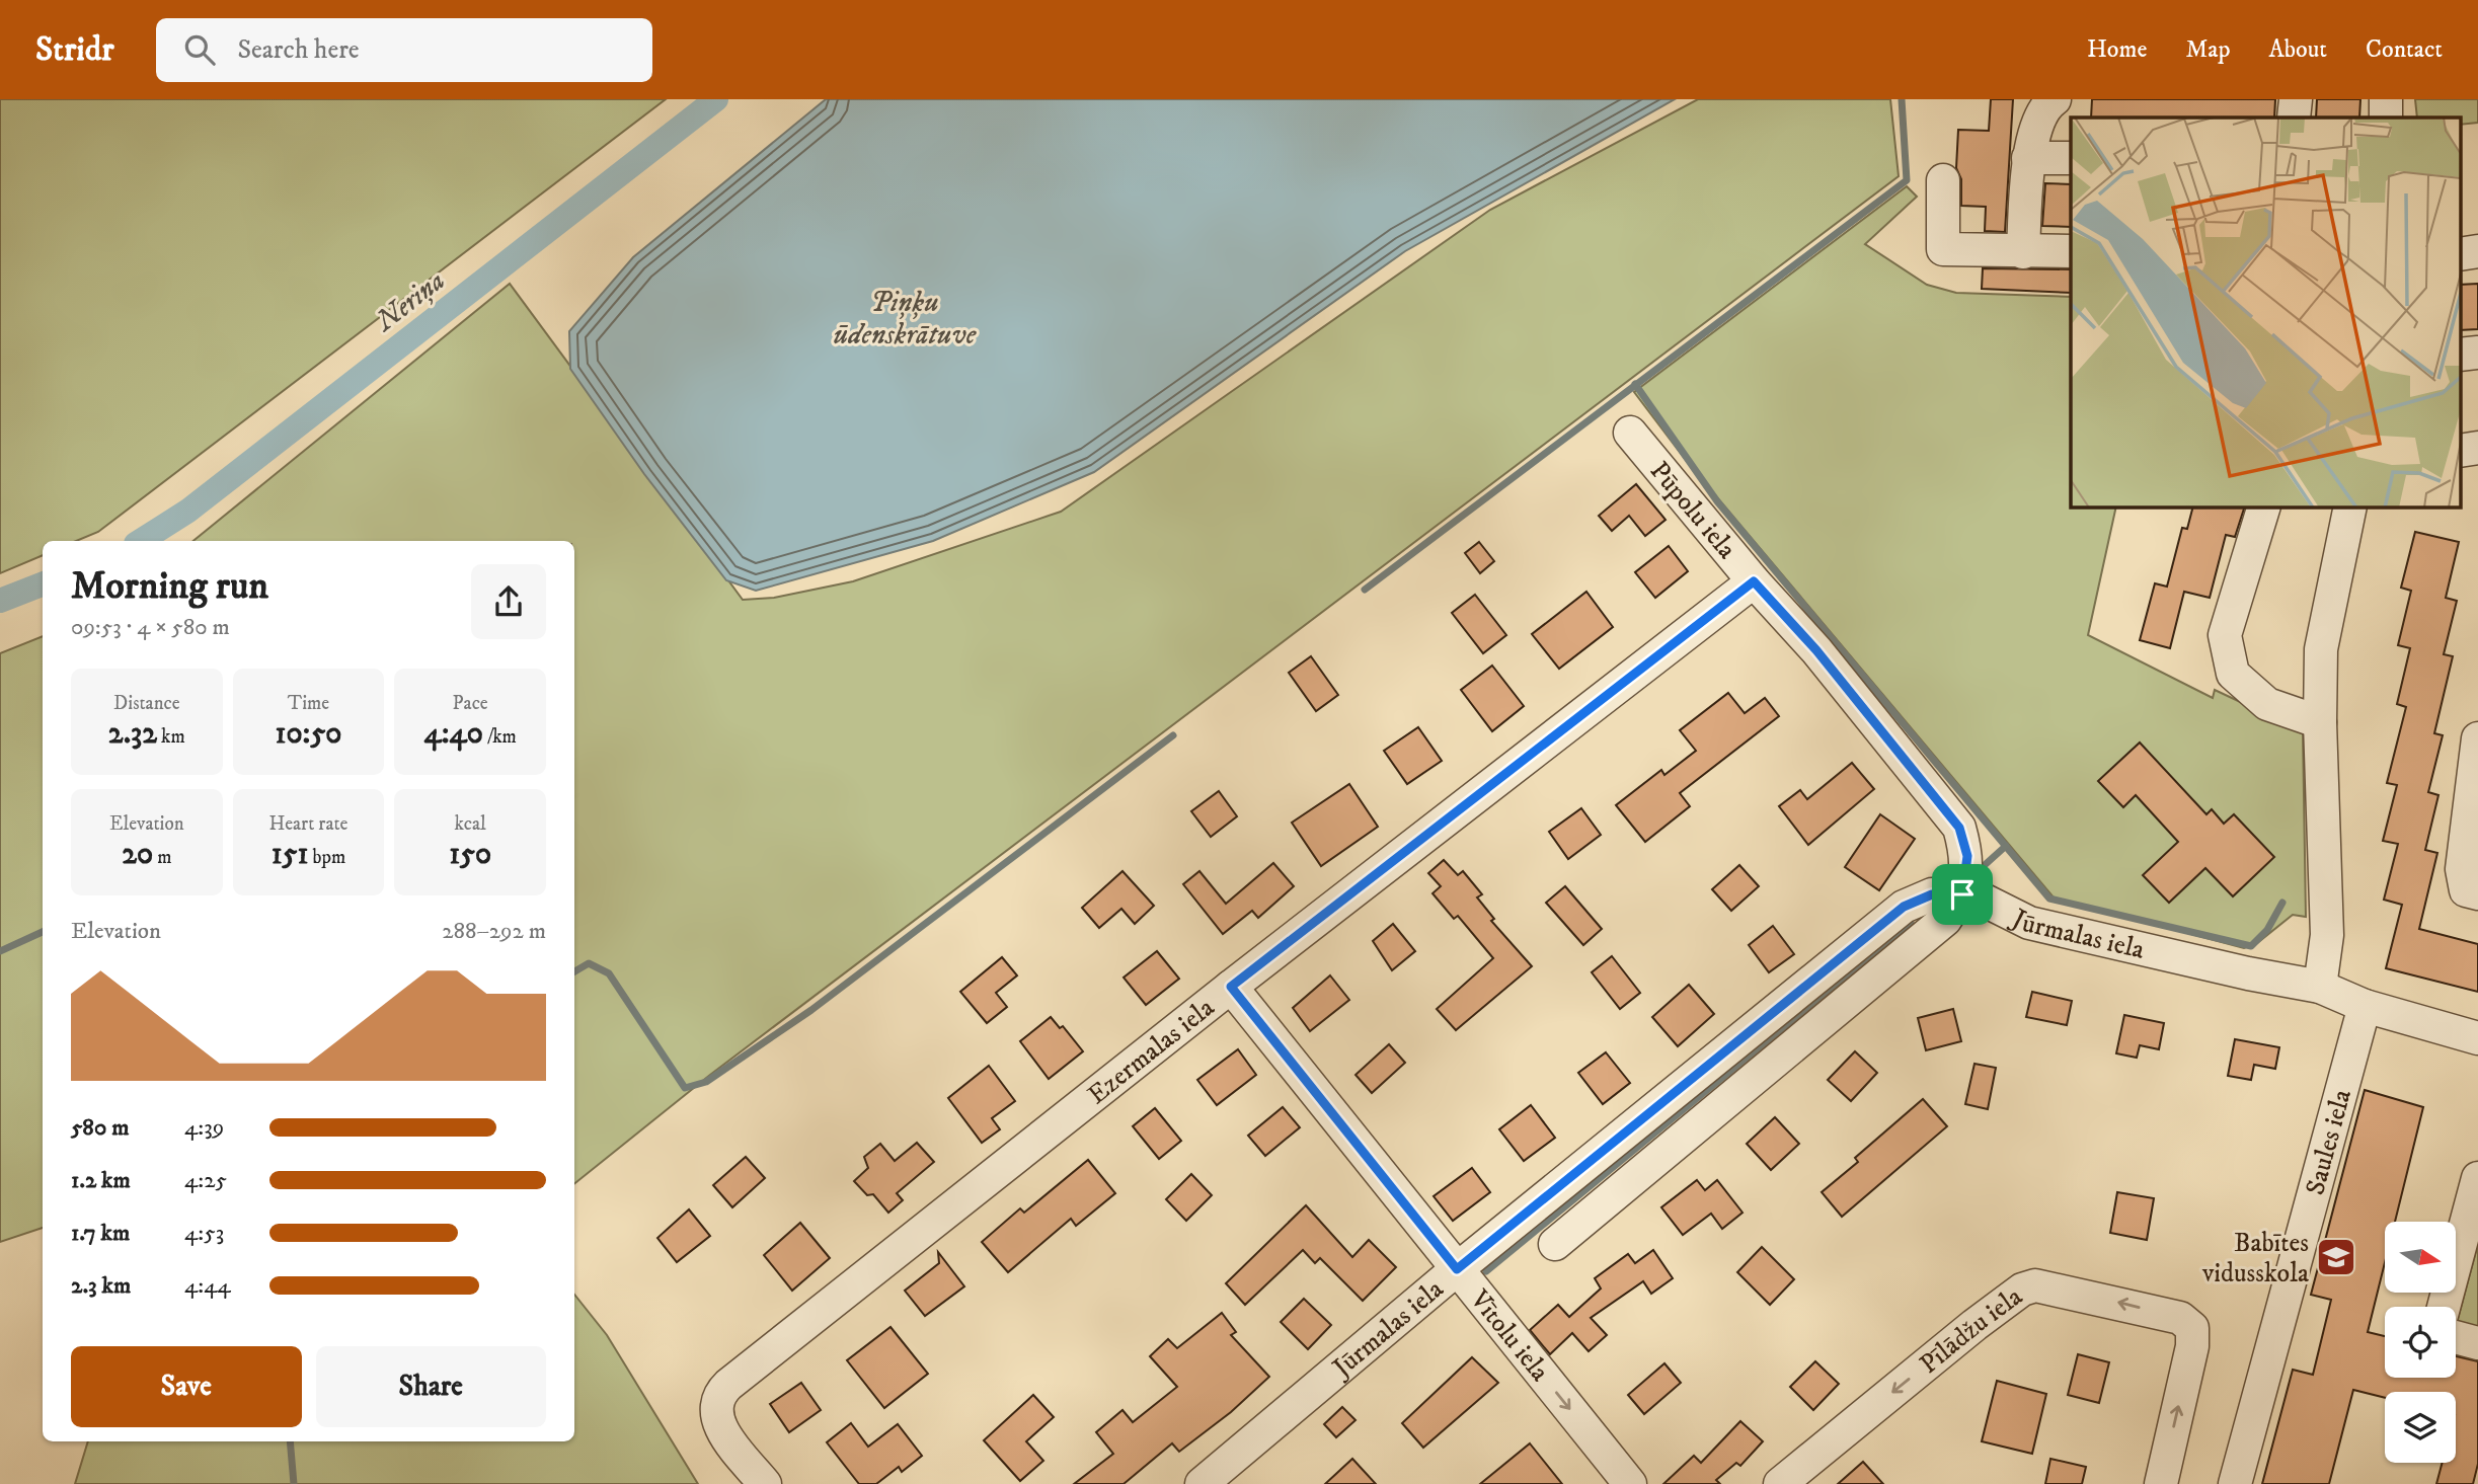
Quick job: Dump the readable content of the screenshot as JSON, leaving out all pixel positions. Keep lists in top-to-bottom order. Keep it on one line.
{"streets":{"street":["Pūpolu iela","Jūrmalas iela","Ezermalas iela","Saules iela","Pīlādžu iela","Vītolu iela"]},"crossings":[["Pūpolu iela","Jūrmalas iela"],["Pūpolu iela","Ezermalas iela"],["Jūrmalas iela","Saules iela"],["Jūrmalas iela","Vītolu iela"],["Ezermalas iela","Vītolu iela"]],"one_way":["Vītolu iela"],"water":["Neriņa","Piņķu ūdenskrātuve"],"places":{"school or university":["Babītes vidusskola"]},"north":"right","page":{"header":"Stridr","search":"Search here","nav":["Home","Map","About","Contact"],"heading":["Morning run","09:53 · 4 × 580 m"],"stats":[["Distance","2.32 km"],["Time","10:50"],["Pace","4:40 /km"],["Elevation","20 m"],["Heart rate","151 bpm"],["kcal","150"]],"chart":["Elevation","288–292 m"],"list":[{"name":"580 m","note":"4:39"},{"name":"1.2 km","note":"4:25"},{"name":"1.7 km","note":"4:53"},{"name":"2.3 km","note":"4:44"}],"buttons":["Save","Share"]}}
